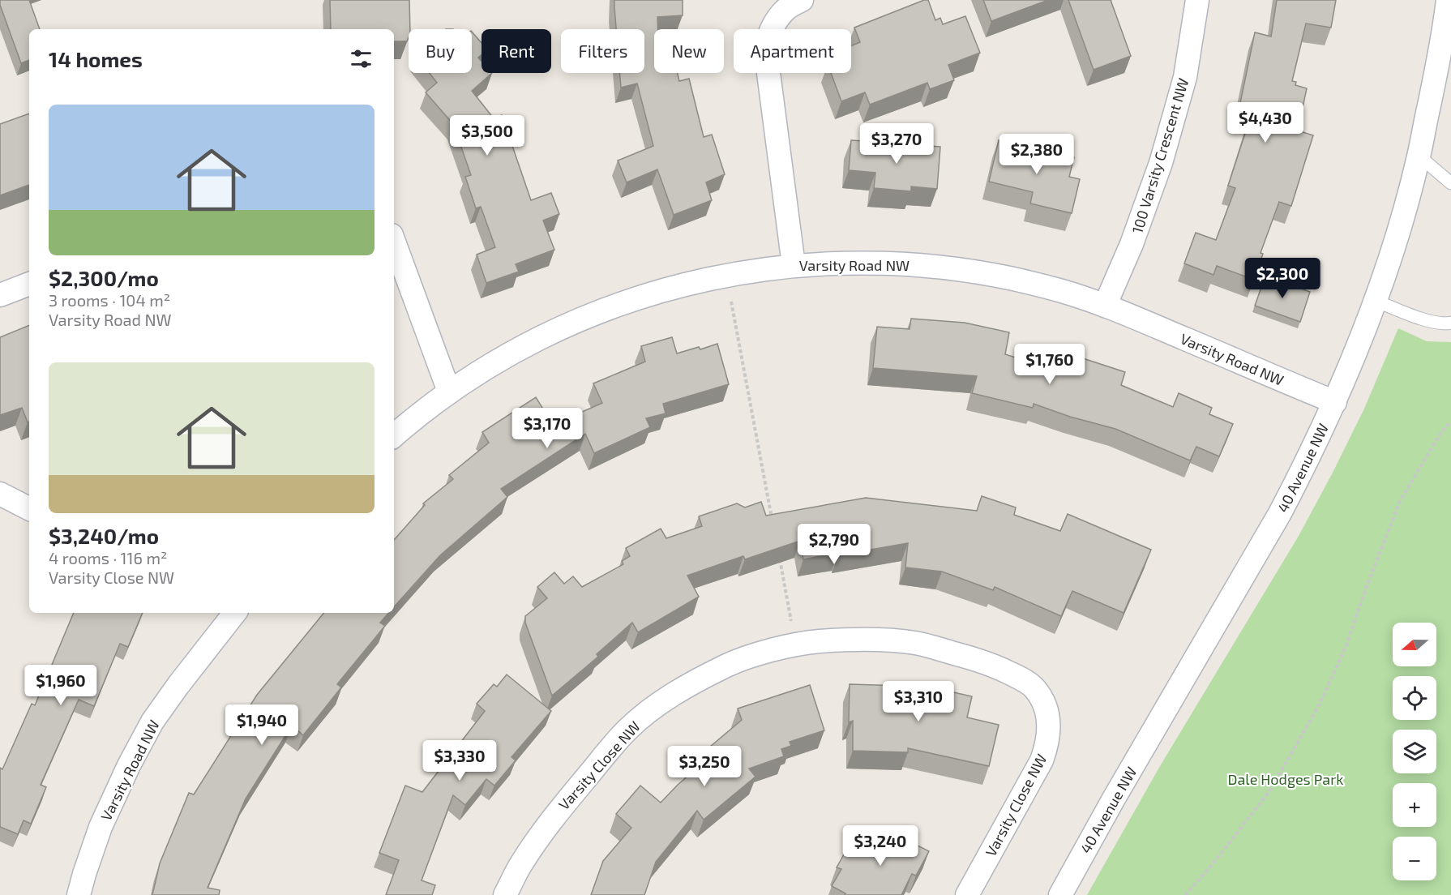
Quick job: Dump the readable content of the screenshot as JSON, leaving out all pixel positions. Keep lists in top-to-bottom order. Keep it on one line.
{"streets":{"street":["100 Varsity Crescent NW","Varsity Road NW","40 Avenue NW","Varsity Close NW"]},"crossings":[["100 Varsity Crescent NW","Varsity Road NW"],["Varsity Road NW","40 Avenue NW"]],"parks":["Dale Hodges Park"],"north":"left","page":{"chip":["Buy","Rent","Filters","New","Apartment"],"heading":"14 homes","list":[{"name":"$2,300/mo","note":"3 rooms · 104 m² · Varsity Road NW"},{"name":"$3,240/mo","note":"4 rooms · 116 m² · Varsity Close NW"}],"price":["$4,430","$3,500","$3,270","$2,380","$2,300","$1,760","$3,170","$2,790","$1,960","$3,310","$1,940","$3,330","$3,250","$3,240"],"map_buttons":["+","−"]}}
